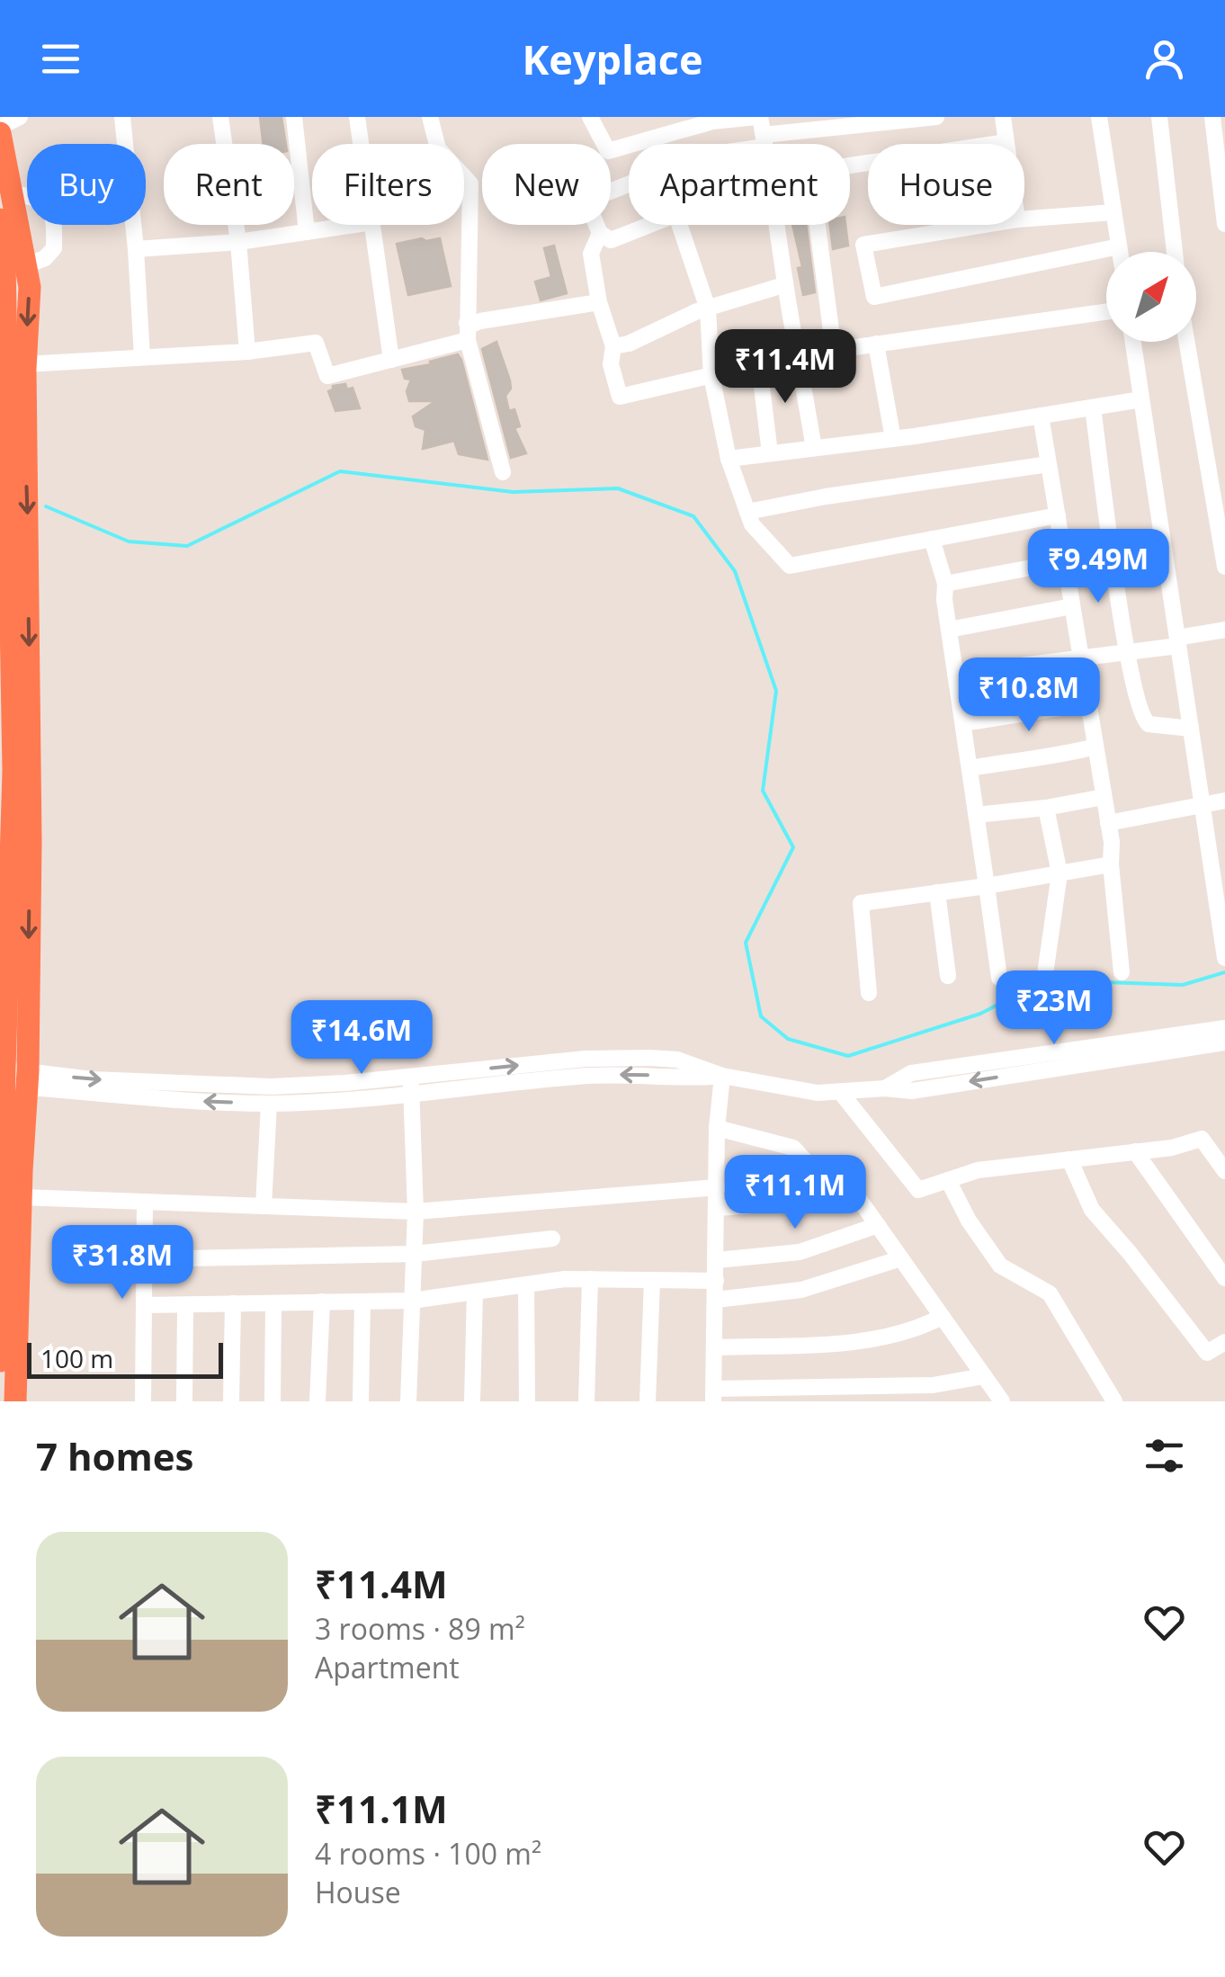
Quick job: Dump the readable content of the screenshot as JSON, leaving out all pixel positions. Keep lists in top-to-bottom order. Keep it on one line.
{"scale_bar":"100 m","north":"top right","page":{"header":"Keyplace","chip":["Buy","Rent","Filters","New","Apartment","House"],"price":["₹11.4M","₹9.49M","₹10.8M","₹23M","₹14.6M","₹11.1M","₹31.8M"],"scale":"100 m","heading":"7 homes","list":[{"name":"₹11.4M","note":"3 rooms · 89 m² · Apartment"},{"name":"₹11.1M","note":"4 rooms · 100 m² · House"}]}}
